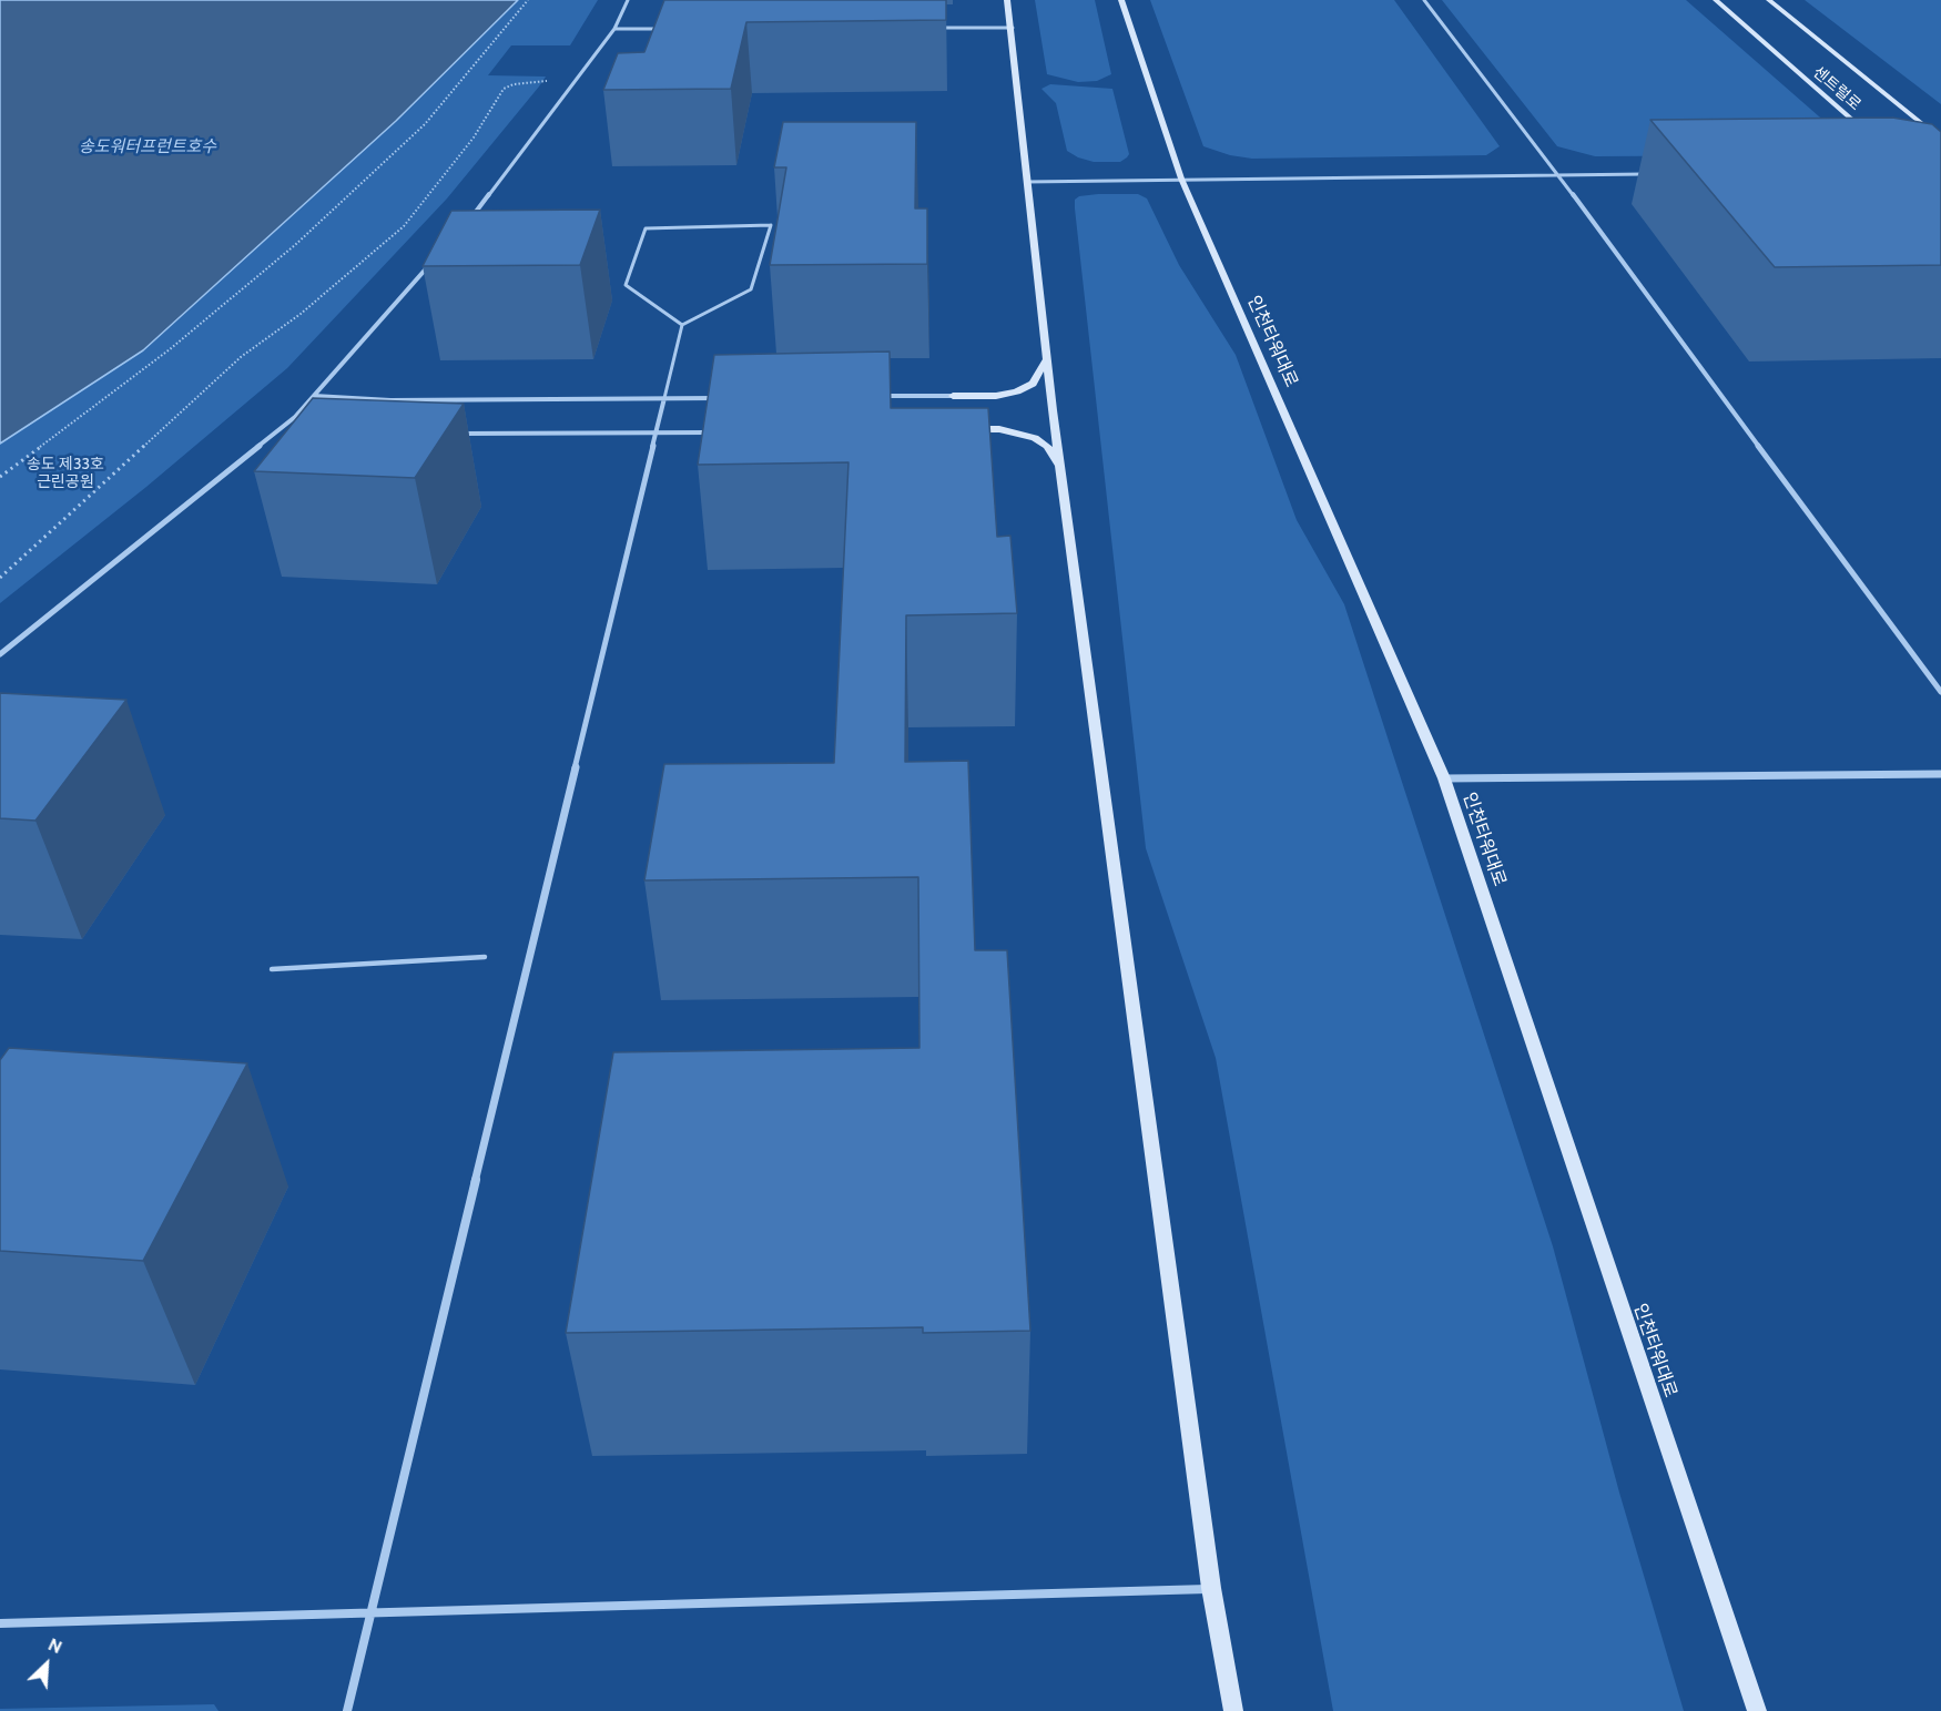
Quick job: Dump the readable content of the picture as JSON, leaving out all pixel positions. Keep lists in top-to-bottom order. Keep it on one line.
{"streets":{"main road":["센트럴로","인천타워대로"]},"water":["송도워터프런트호수"],"parks":["송도 제33호 근린공원"],"north":"top right"}
